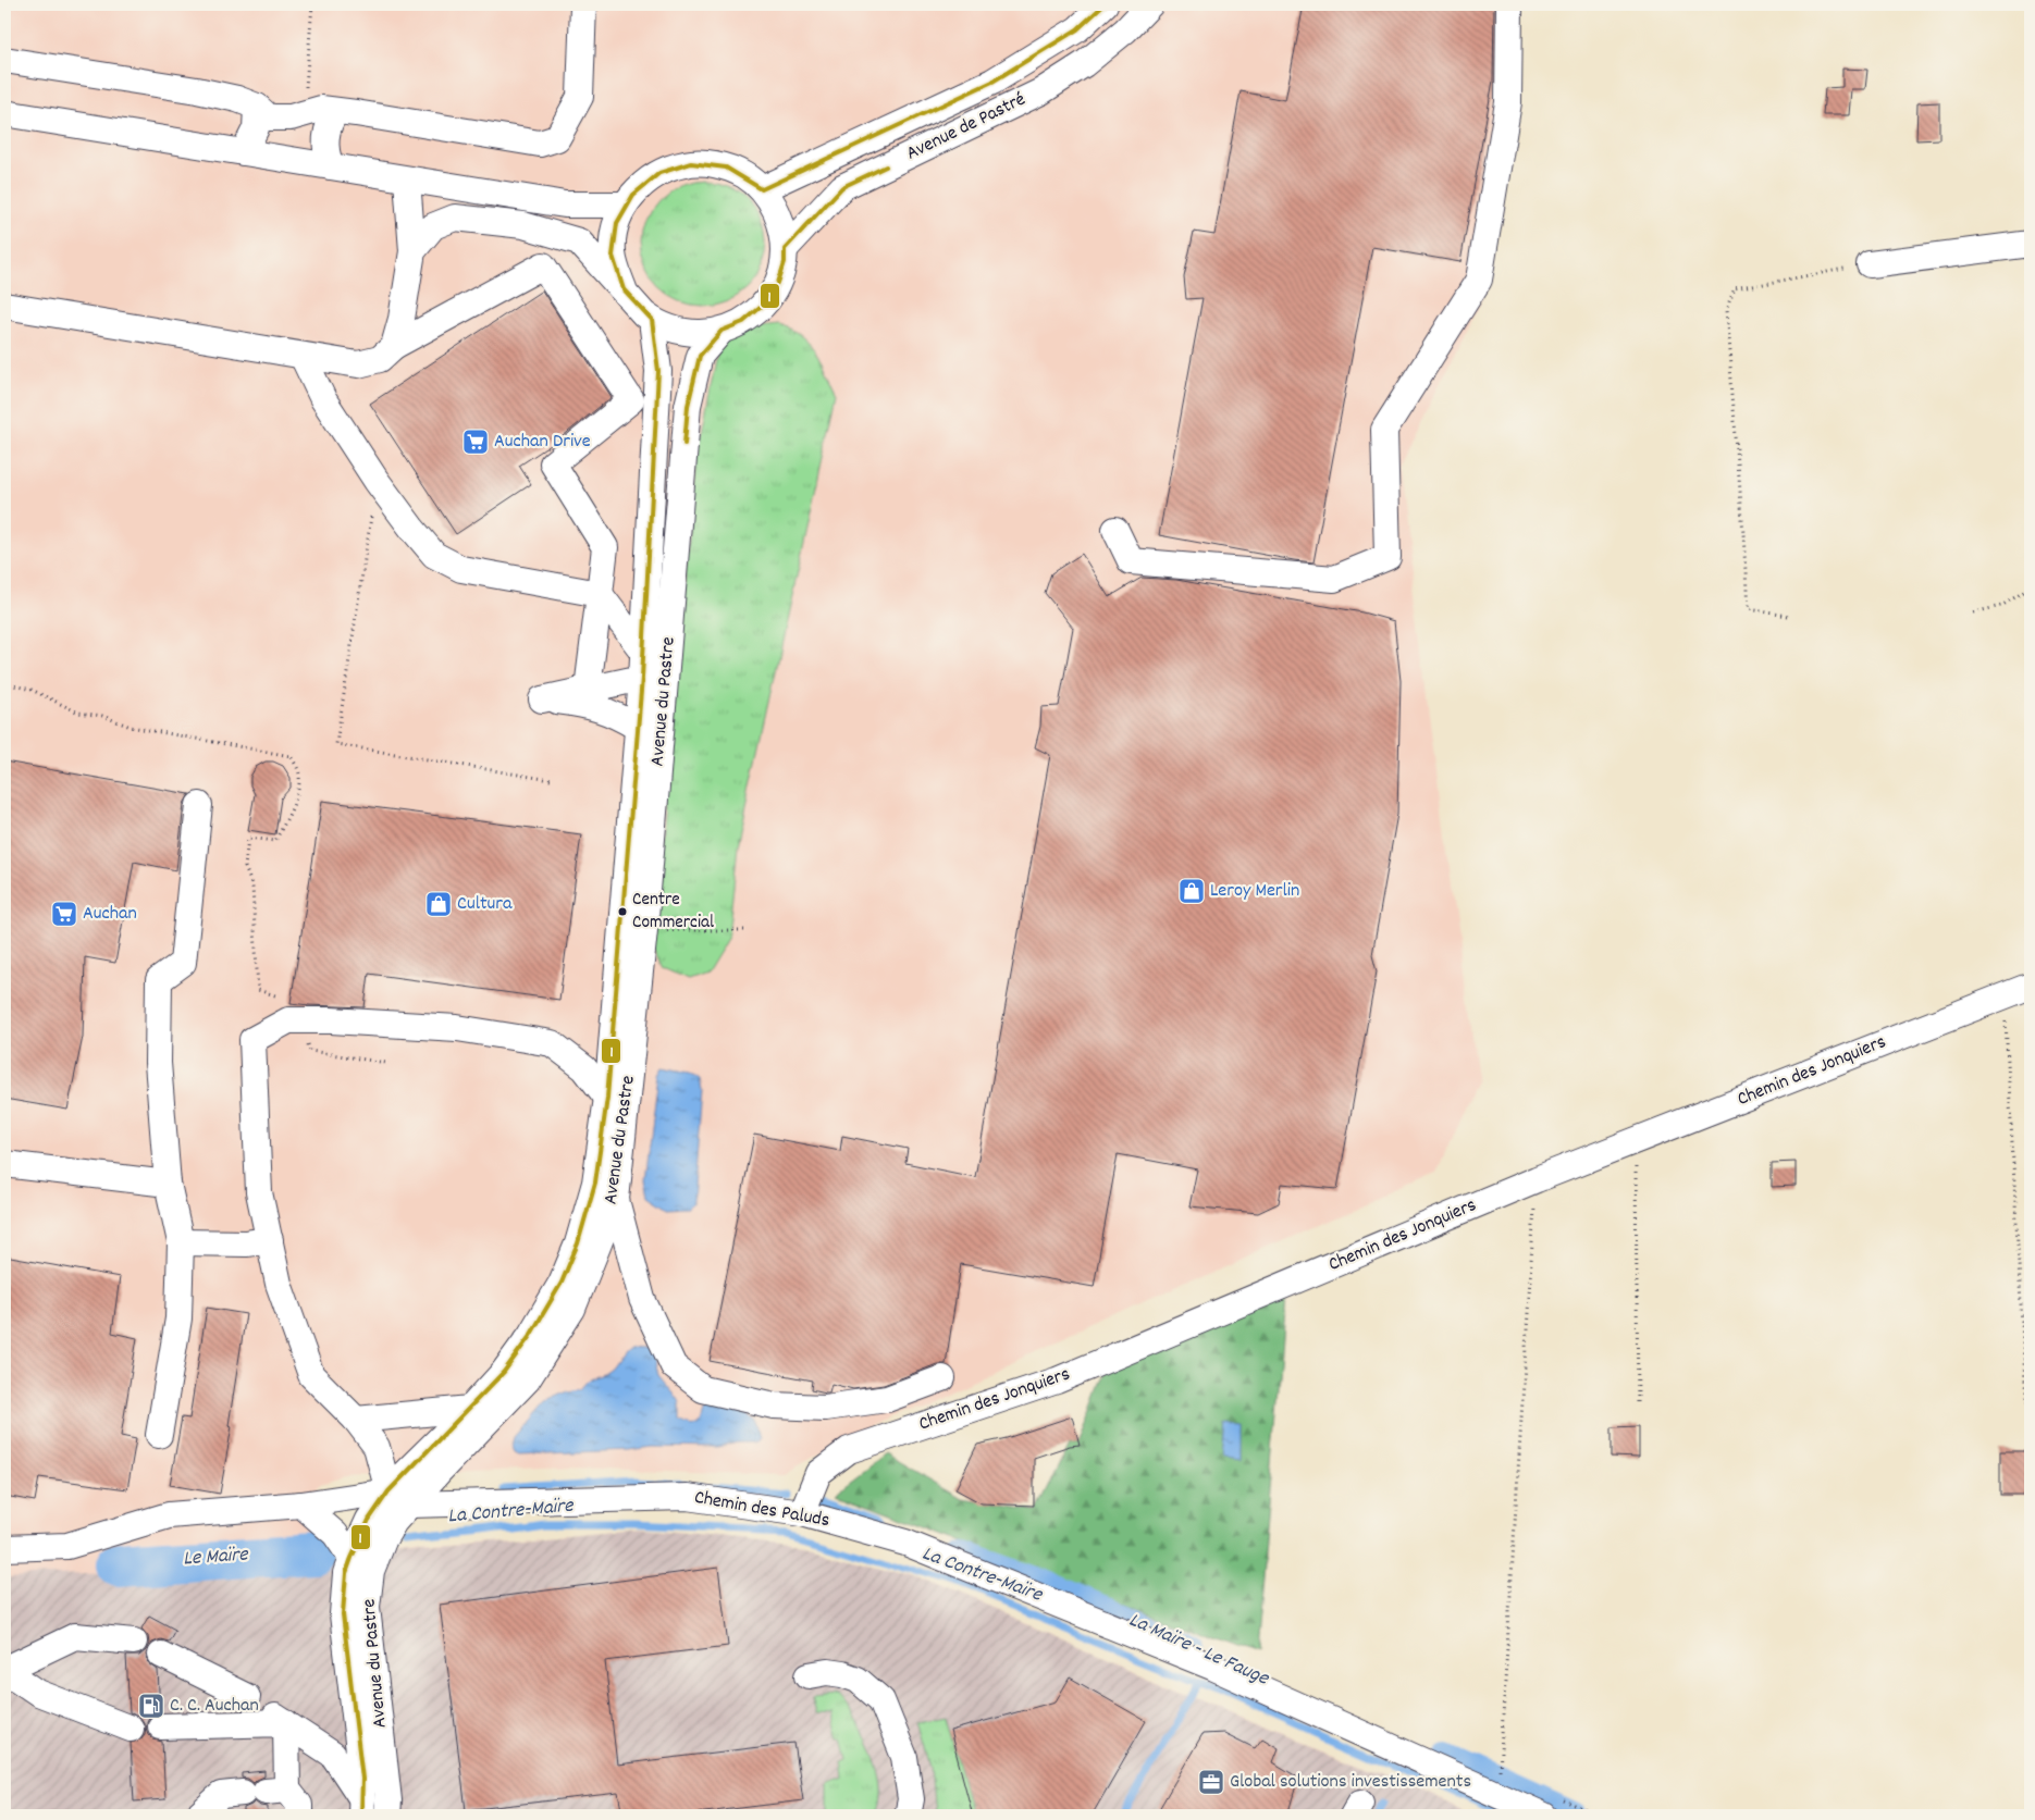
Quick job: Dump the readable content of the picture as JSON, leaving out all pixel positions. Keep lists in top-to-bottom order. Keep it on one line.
{"streets":{"street":["Avenue de Pastré","Avenue du Pastre","Chemin des Jonquiers","Chemin des Paluds"]},"crossings":[["Avenue de Pastré","Avenue du Pastre"],["Avenue du Pastre","Chemin des Paluds"],["Chemin des Jonquiers","Chemin des Paluds"]],"water":["La Contre-Maïre","Le Maïre","La Maïre - Le Fauge"],"places":{"supermarket":["Auchan Drive","Auchan"],"shop":["Leroy Merlin","Cultura"],"other":["Centre Commercial"],"fuel station":["C. C. Auchan"],"office":["Global solutions investissements"]},"lines":["transit line 1"]}
